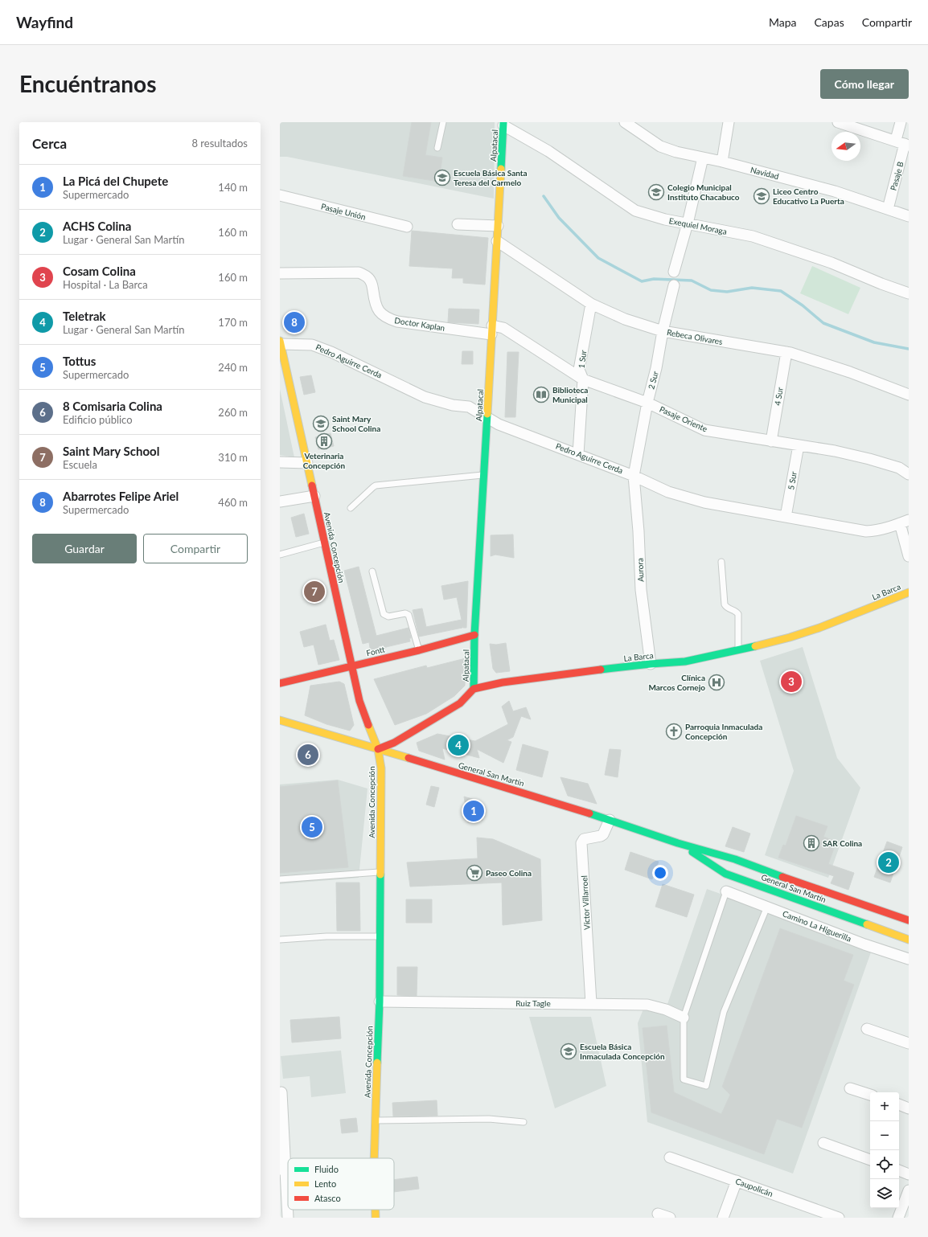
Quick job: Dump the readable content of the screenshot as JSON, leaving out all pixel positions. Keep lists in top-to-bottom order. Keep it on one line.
{"streets":{"main road":["Alpatacal","Avenida Concepción","La Barca","Fontt","General San Martín"],"street":["Navidad","Pasaje B","Pasaje Unión","Exequiel Moraga","Doctor Kaplan","Rebeca Olivares","1 Sur","Pedro Aguirre Cerda","2 Sur","4 Sur","Pasaje Oriente","5 Sur","Aurora","Víctor Villarroel","Camino La Higuerilla","Ruiz Tagle","Caupolicán"]},"crossings":[["Alpatacal","Exequiel Moraga"],["Alpatacal","Doctor Kaplan"],["Alpatacal","Rebeca Olivares"],["Alpatacal","Pedro Aguirre Cerda"],["Alpatacal","Pasaje Oriente"],["Alpatacal","La Barca"],["Alpatacal","Fontt"],["Navidad","Pasaje B"],["Doctor Kaplan","Pasaje Oriente"],["Rebeca Olivares","1 Sur"],["Rebeca Olivares","2 Sur"],["Rebeca Olivares","4 Sur"],["1 Sur","Pedro Aguirre Cerda"],["1 Sur","Pasaje Oriente"],["Pedro Aguirre Cerda","2 Sur"],["Pedro Aguirre Cerda","5 Sur"],["Pedro Aguirre Cerda","Avenida Concepción"],["Pedro Aguirre Cerda","Aurora"],["2 Sur","Pasaje Oriente"],["2 Sur","Aurora"],["4 Sur","Pasaje Oriente"],["Pasaje Oriente","5 Sur"],["Avenida Concepción","Fontt"],["Avenida Concepción","General San Martín"],["Avenida Concepción","Ruiz Tagle"],["Aurora","La Barca"],["General San Martín","Víctor Villarroel"],["Víctor Villarroel","Ruiz Tagle"]],"places":{"school or university":["Escuela Básica Santa Teresa del Carmelo","Colegio Municipal Instituto Chacabuco","Liceo Centro Educativo La Puerta","Saint Mary School Colina","Escuela Básica Inmaculada Concepción"],"library":["Biblioteca Municipal"],"building":["Veterinaria Concepción","SAR Colina"],"hospital":["Clínica Marcos Cornejo"],"church":["Parroquia Inmaculada Concepción"],"supermarket":["Paseo Colina"]},"legend":["Fluido","Lento","Atasco"],"north":"left","page":{"header":"Wayfind","nav":["Mapa","Capas","Compartir"],"buttons":["Cómo llegar",["Guardar","Compartir"]],"title":"Encuéntranos","heading":["Cerca","8 resultados"],"list":[{"mark":"1","name":"La Picá del Chupete","note":"Supermercado","value":"140 m"},{"mark":"2","name":"ACHS Colina","note":"Lugar · General San Martín","value":"160 m"},{"mark":"3","name":"Cosam Colina","note":"Hospital · La Barca","value":"160 m"},{"mark":"4","name":"Teletrak","note":"Lugar · General San Martín","value":"170 m"},{"mark":"5","name":"Tottus","note":"Supermercado","value":"240 m"},{"mark":"6","name":"8 Comisaria Colina","note":"Edificio público","value":"260 m"},{"mark":"7","name":"Saint Mary School","note":"Escuela","value":"310 m"},{"mark":"8","name":"Abarrotes Felipe Ariel","note":"Supermercado","value":"460 m"}],"pins":["8","7","3","4","6","1","5","2"],"map_buttons":["+","−"]}}
